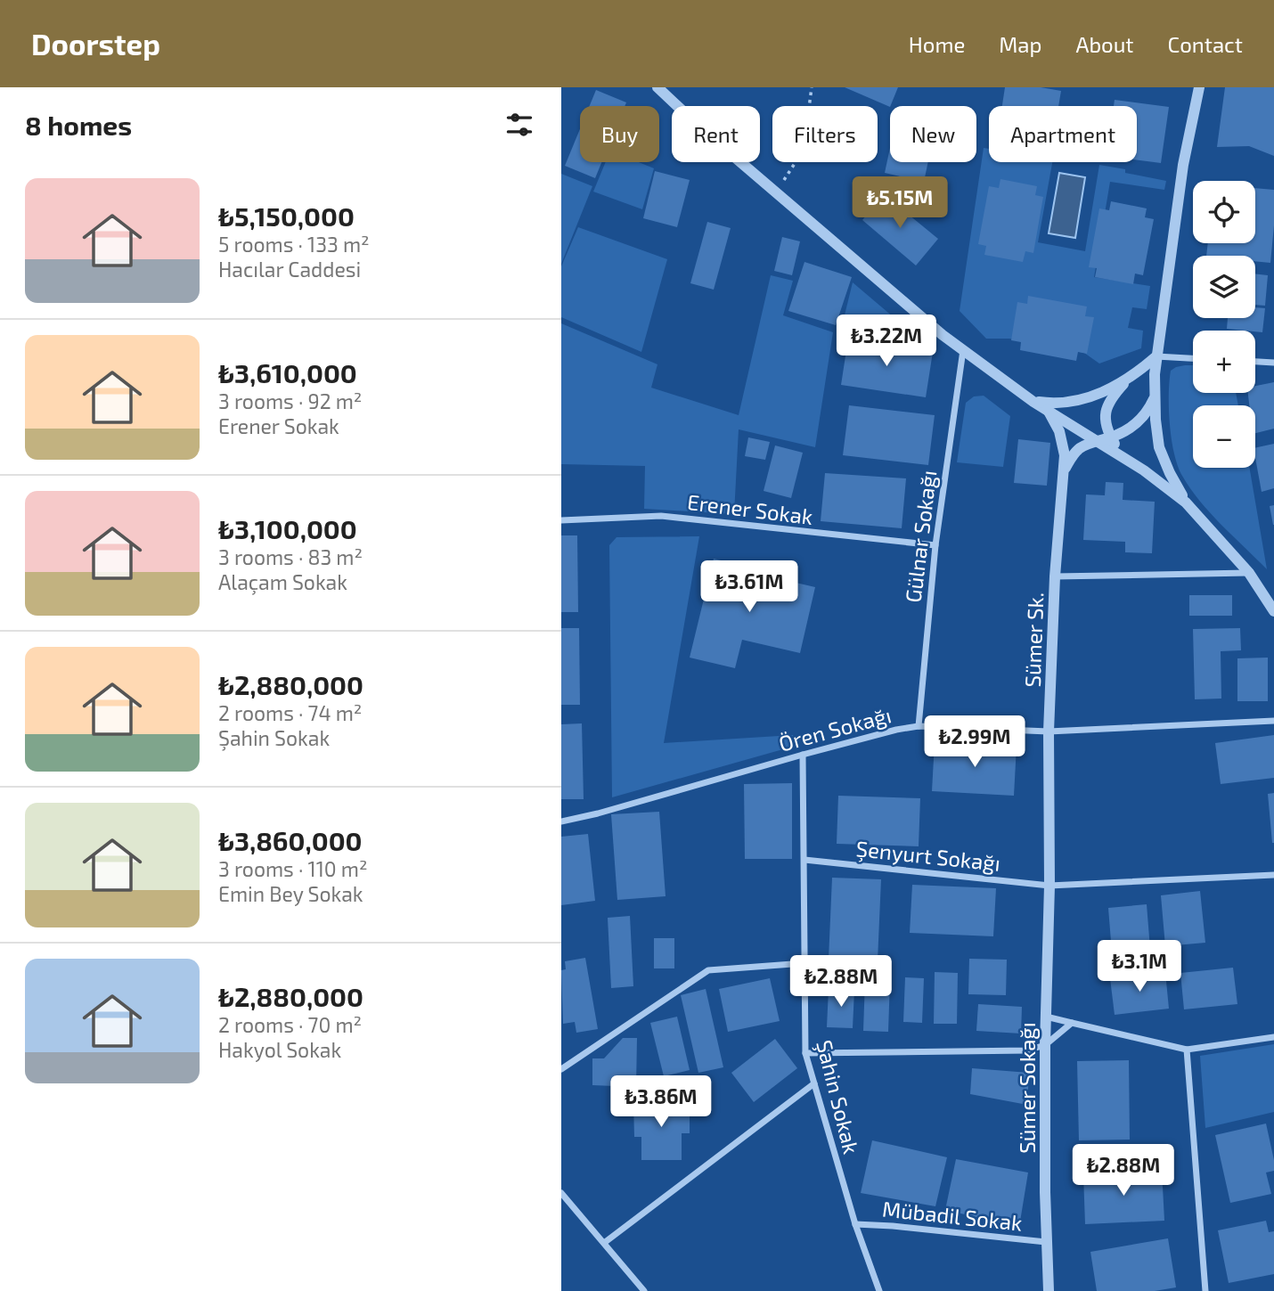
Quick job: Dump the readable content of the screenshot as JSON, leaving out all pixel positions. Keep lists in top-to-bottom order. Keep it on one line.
{"streets":{"street":["Erener Sokak","Gülnar Sokağı","Sümer Sk.","Ören Sokağı","Şenyurt Sokağı","Sümer Sokağı","Şahin Sokak","Mübadil Sokak"]},"crossings":[["Erener Sokak","Gülnar Sokağı"],["Gülnar Sokağı","Ören Sokağı"],["Sümer Sk.","Ören Sokağı"],["Sümer Sk.","Şenyurt Sokağı"],["Sümer Sk.","Sümer Sokağı"],["Ören Sokağı","Şahin Sokak"],["Şenyurt Sokağı","Sümer Sokağı"],["Şenyurt Sokağı","Şahin Sokak"],["Sümer Sokağı","Mübadil Sokak"],["Şahin Sokak","Mübadil Sokak"]],"page":{"header":"Doorstep","nav":["Home","Map","About","Contact"],"heading":"8 homes","chip":["Buy","Rent","Filters","New","Apartment"],"list":[{"name":"₺5,150,000","note":"5 rooms · 133 m² · Hacılar Caddesi"},{"name":"₺3,610,000","note":"3 rooms · 92 m² · Erener Sokak"},{"name":"₺3,100,000","note":"3 rooms · 83 m² · Alaçam Sokak"},{"name":"₺2,880,000","note":"2 rooms · 74 m² · Şahin Sokak"},{"name":"₺3,860,000","note":"3 rooms · 110 m² · Emin Bey Sokak"},{"name":"₺2,880,000","note":"2 rooms · 70 m² · Hakyol Sokak"}],"price":["₺5.15M","₺3.22M","₺3.61M","₺2.99M","₺3.1M","₺2.88M","₺3.86M","₺2.88M"],"map_buttons":["+","−"]}}
